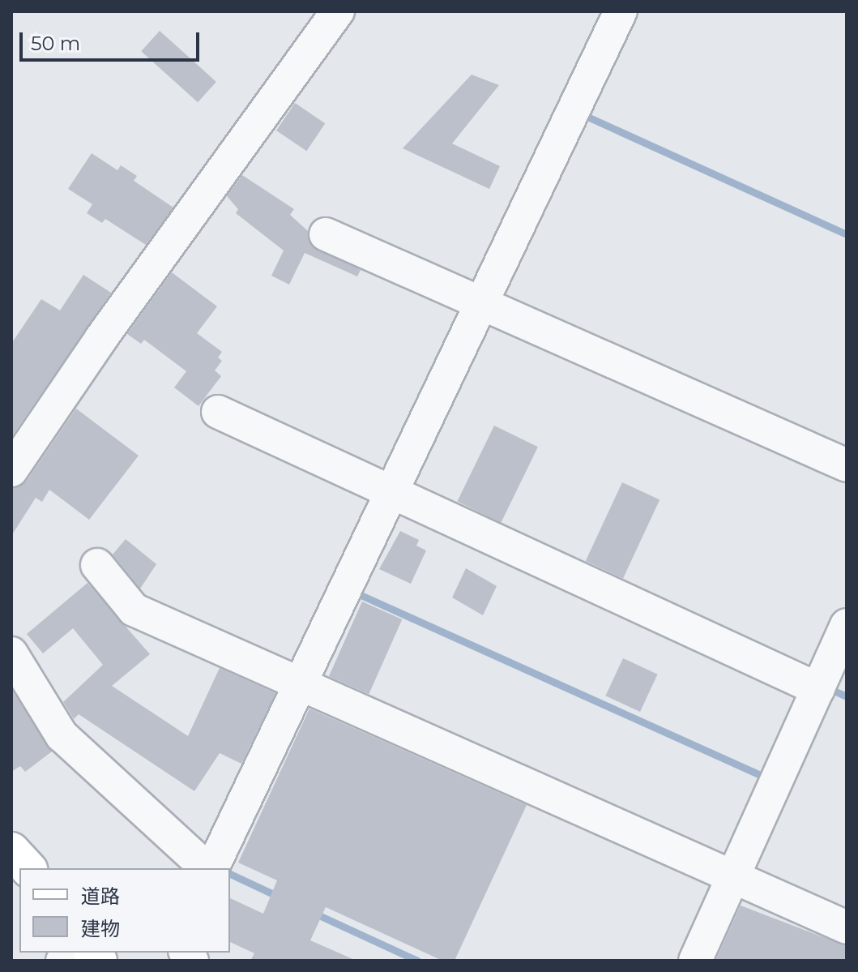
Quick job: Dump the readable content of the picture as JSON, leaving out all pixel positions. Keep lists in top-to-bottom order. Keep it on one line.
{"legend":["道路","建物"],"scale_bar":"50 m"}
